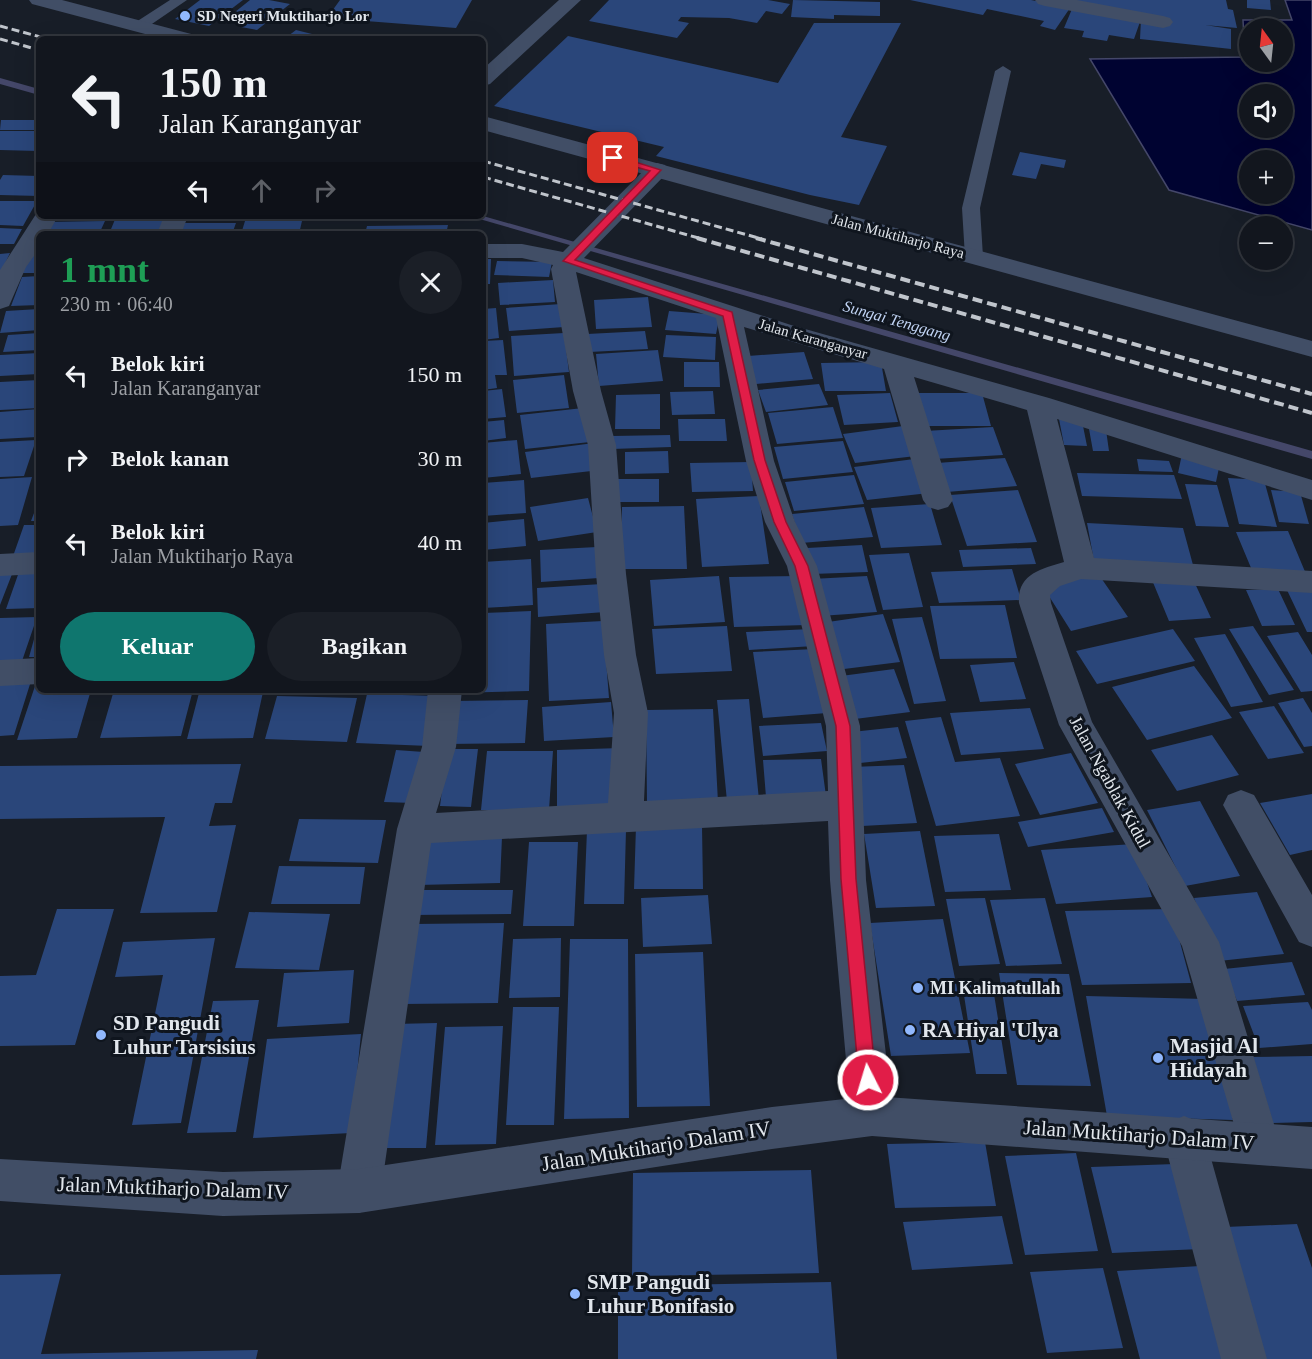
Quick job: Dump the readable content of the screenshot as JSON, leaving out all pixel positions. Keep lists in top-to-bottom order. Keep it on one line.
{"streets":{"street":["Jalan Muktiharjo Raya","Jalan Karanganyar","Jalan Ngablak Kidul","Jalan Muktiharjo Dalam IV"]},"crossings":[["Jalan Ngablak Kidul","Jalan Muktiharjo Dalam IV"]],"water":["Sungai Tenggang"],"places":["SD Negeri Muktiharjo Lor","MI Kalimatullah","RA Hiyal 'Ulya","SD Pangudi Luhur Tarsisius","Masjid Al Hidayah","SMP Pangudi Luhur Bonifasio"],"north":"top","page":{"map_buttons":["+","−"],"turn":["150 m","Jalan Karanganyar"],"heading":["1 mnt","230 m · 06:40"],"list":[{"name":"Belok kiri","note":"Jalan Karanganyar","value":"150 m"},{"name":"Belok kanan","value":"30 m"},{"name":"Belok kiri","note":"Jalan Muktiharjo Raya","value":"40 m"}],"buttons":["Keluar","Bagikan"]}}
